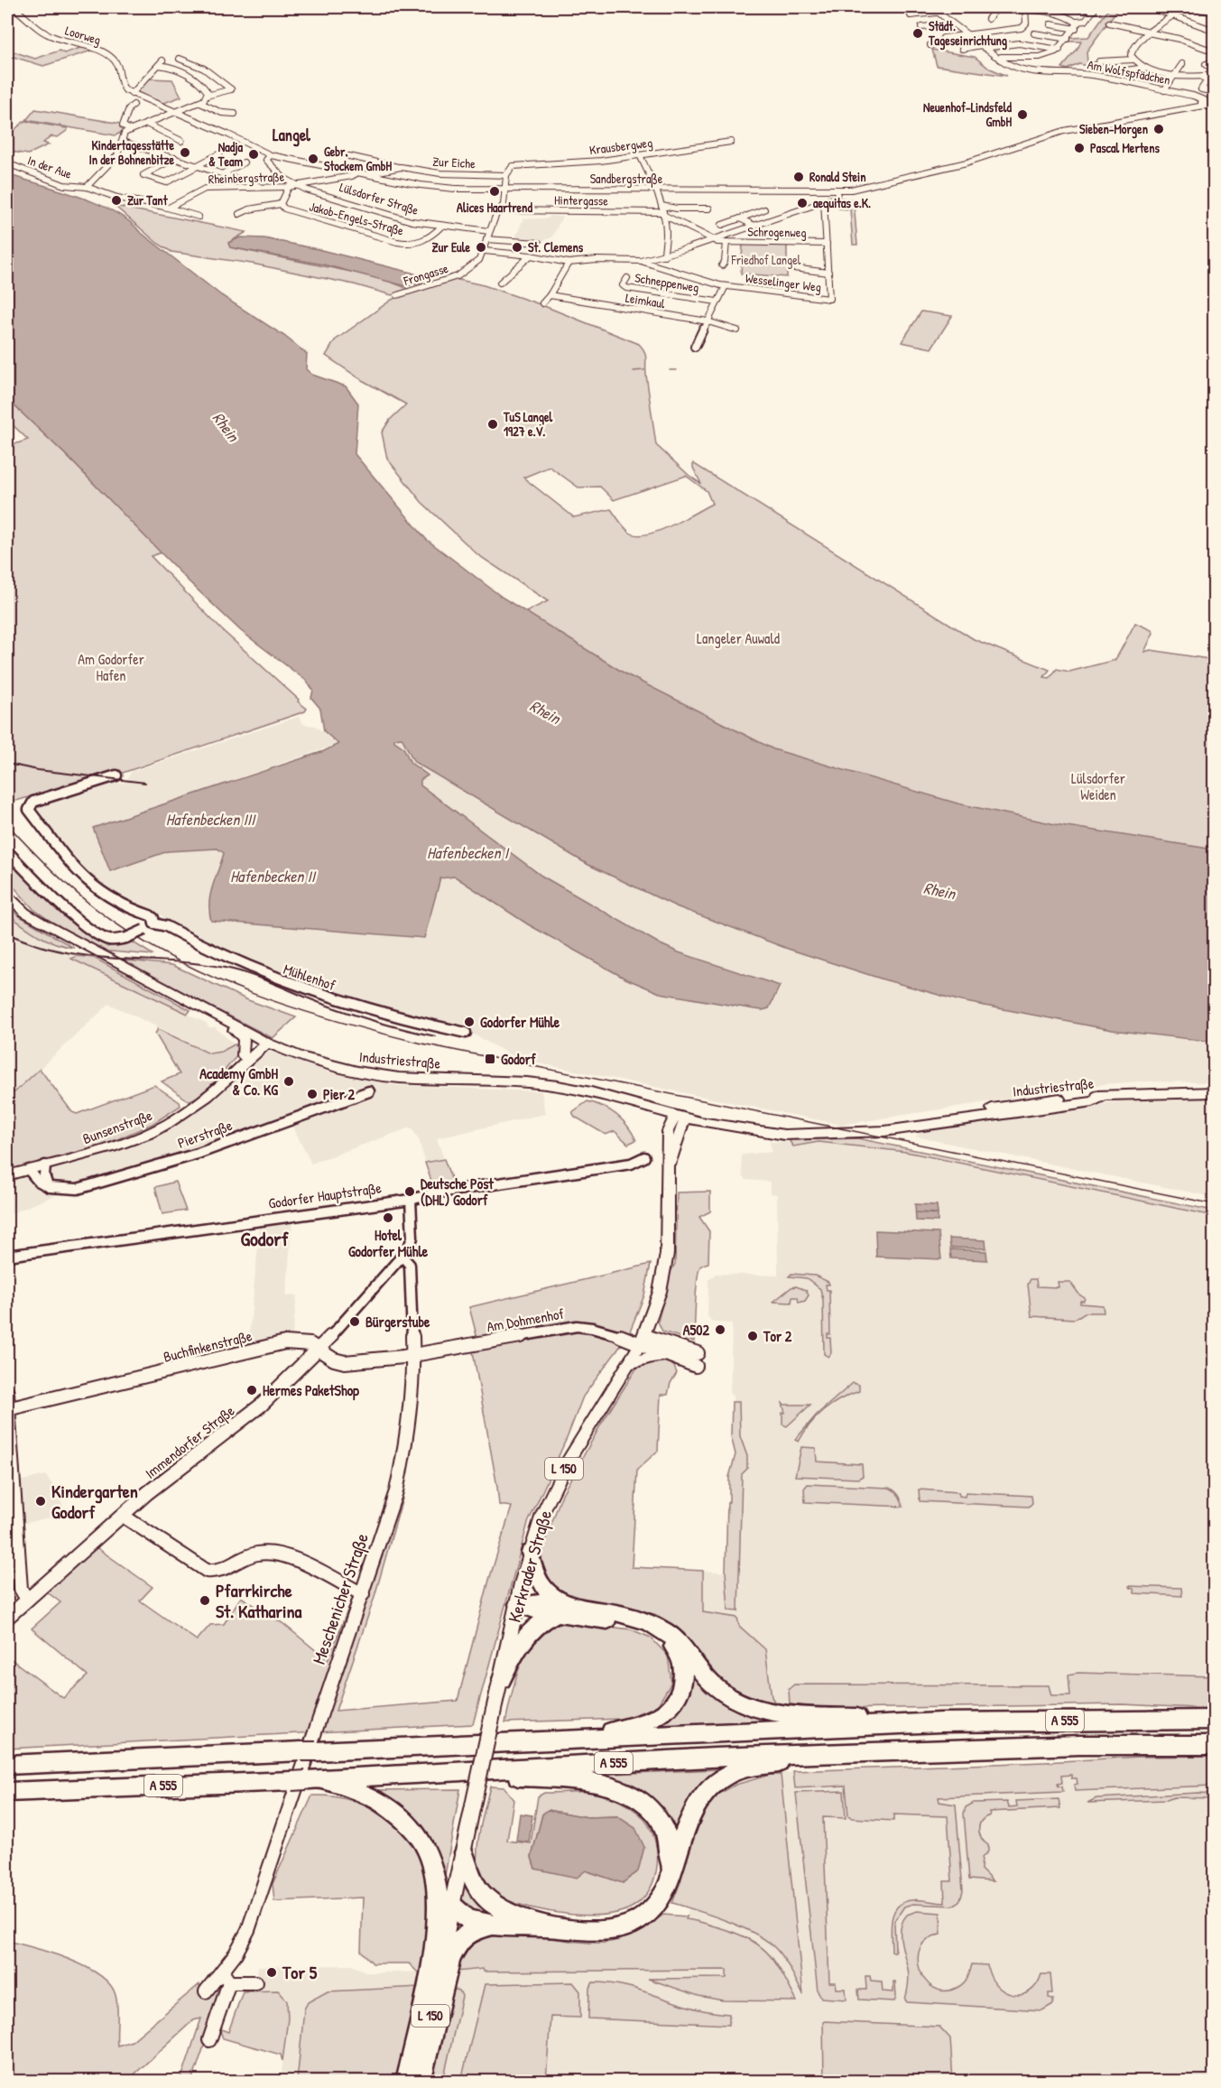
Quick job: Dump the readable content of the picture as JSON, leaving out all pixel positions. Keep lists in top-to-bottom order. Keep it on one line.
{"streets":{"highway":["L 150","Kerkrader Straße","A 555"],"main road":["Industriestraße","Bunsenstraße"],"street":["Loorweg","Am Wolfspfädchen","Krausbergweg","Zur Eiche","In der Aue","Rheinbergstraße","Sandbergstraße","Lülsdorfer Straße","Hintergasse","Jakob-Engels-Straße","Schrogenweg","Frongasse","Schneppenweg","Wesselinger Weg","Leimkaul","Mühlenhof","Pierstraße","Godorfer Hauptstraße","Am Dohmenhof","Buchfinkenstraße","Immendorfer Straße","Meschenicher Straße"]},"crossings":[["Am Wolfspfädchen","Sandbergstraße"],["Zur Eiche","Sandbergstraße"],["Rheinbergstraße","Lülsdorfer Straße"],["Sandbergstraße","Lülsdorfer Straße"],["Lülsdorfer Straße","Jakob-Engels-Straße"],["Hintergasse","Schrogenweg"],["Industriestraße","Bunsenstraße"],["Industriestraße","Kerkrader Straße"],["Am Dohmenhof","Buchfinkenstraße"],["Am Dohmenhof","Kerkrader Straße"],["Am Dohmenhof","Meschenicher Straße"],["Buchfinkenstraße","Immendorfer Straße"],["Buchfinkenstraße","Meschenicher Straße"],["Immendorfer Straße","Meschenicher Straße"]],"districts":["Langel","Godorf"],"water":["Rhein","Hafenbecken III","Hafenbecken I","Hafenbecken II"],"parks":["Friedhof Langel","Langeler Auwald","Am Godorfer Hafen","Lülsdorfer Weiden"],"places":{"other":["Städt. Tageseinrichtung","Neuenhof-Lindsfeld GmbH","Sieben-Morgen","Pascal Mertens","Kindertagesstätte In der Bohnenbitze","Nadja & Team","Gebr. Stockem GmbH","Ronald Stein","Alices Haartrend","Zur Tant","aequitas e.K.","Zur Eule","St. Clemens","TuS Langel 1927 e.V.","Godorfer Mühle","Academy GmbH & Co. KG","Pier 2","Deutsche Post (DHL) Godorf","Hotel Godorfer Mühle","Bürgerstube","A502","Tor 2","Hermes PaketShop","Kindergarten Godorf","Pfarrkirche St. Katharina","Tor 5"],"transit":["Godorf"]}}
